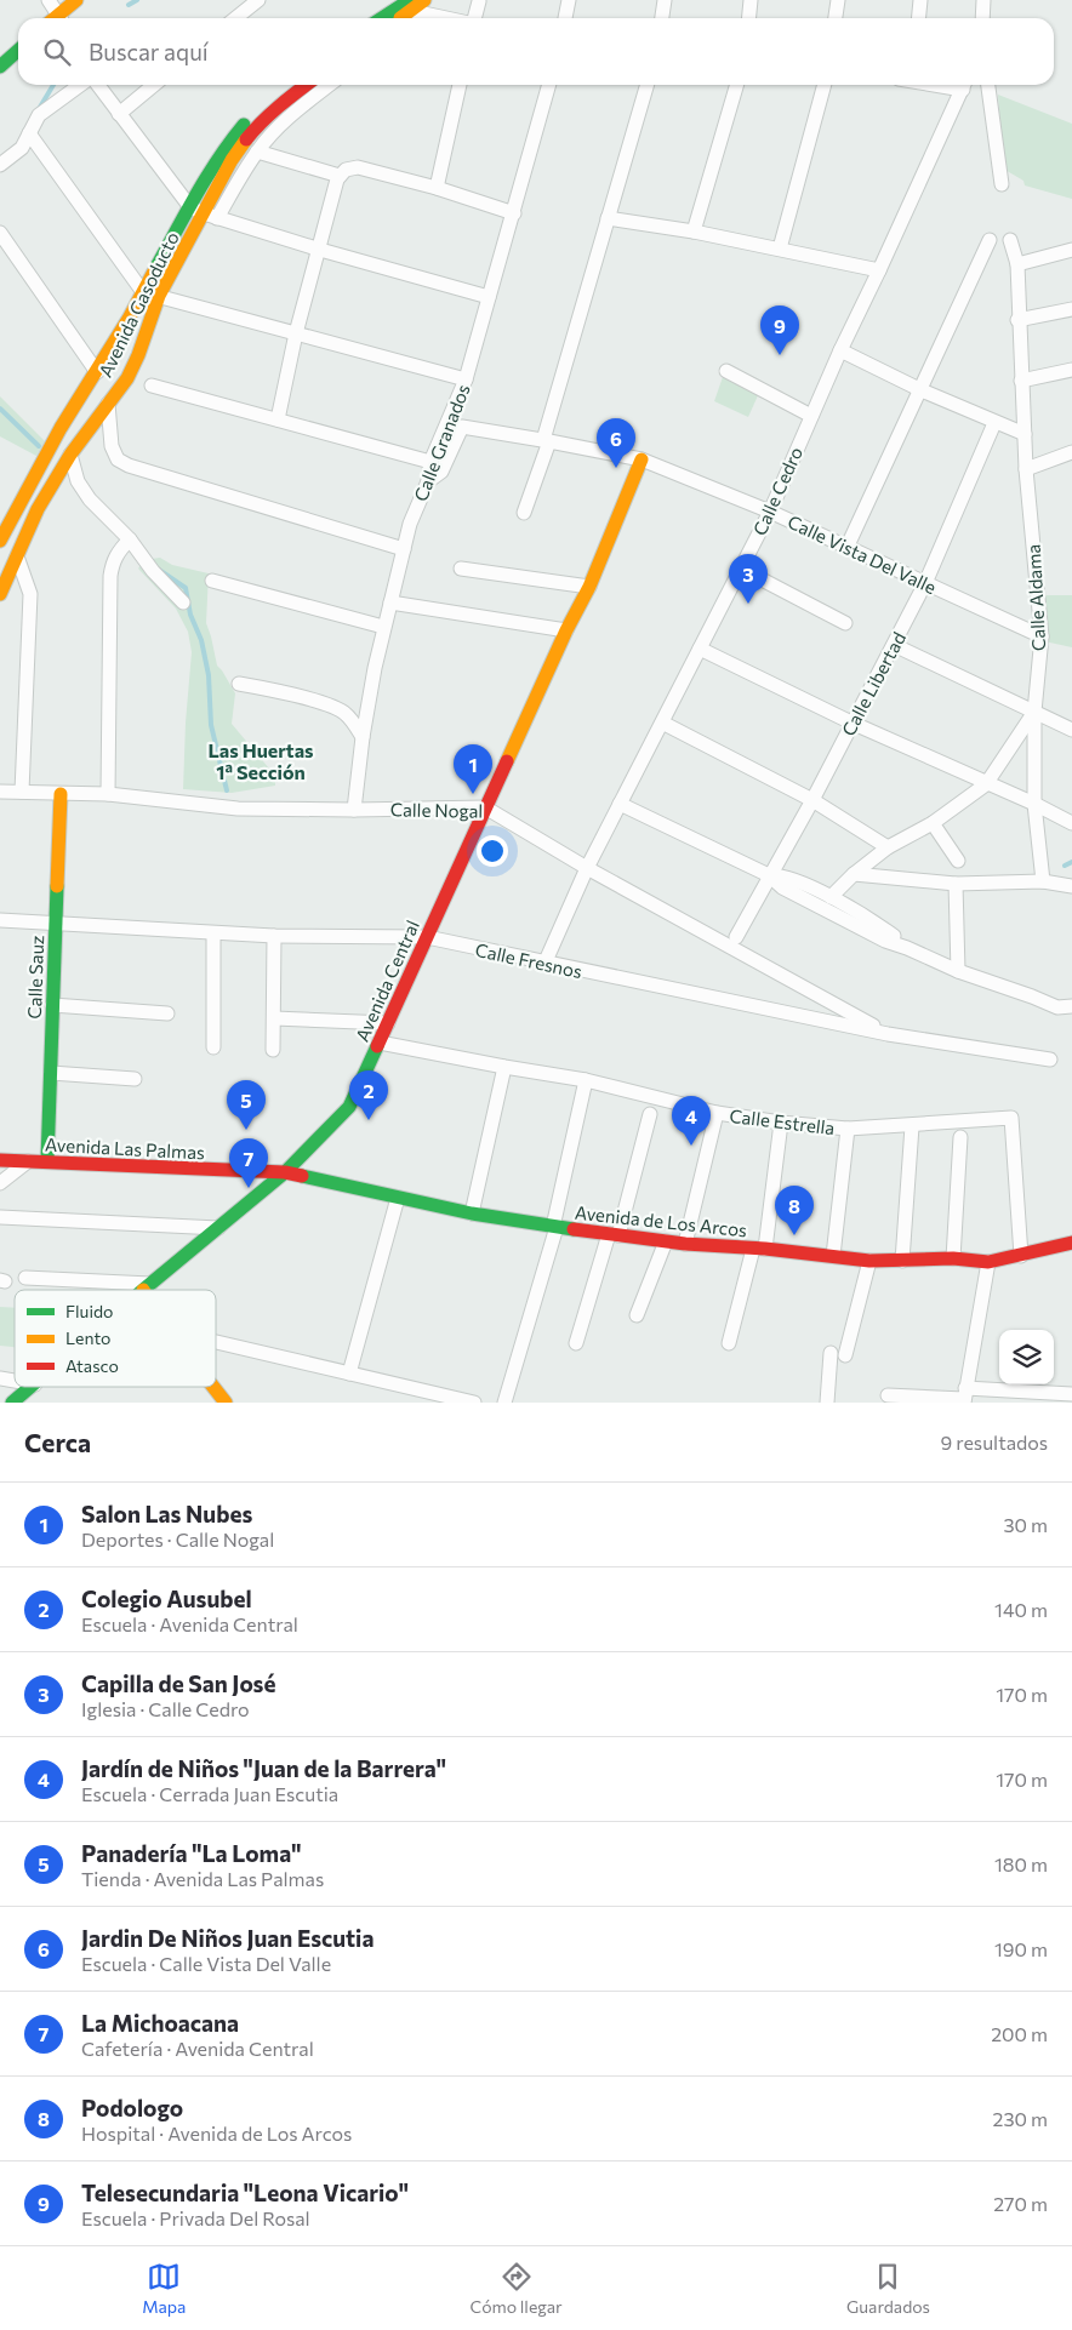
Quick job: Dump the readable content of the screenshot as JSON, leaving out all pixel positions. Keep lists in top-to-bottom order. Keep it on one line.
{"streets":{"street":["Avenida Gasoducto","Calle Granados","Calle Cedro","Calle Vista Del Valle","Calle Aldama","Calle Libertad","Calle Nogal","Calle Fresnos","Calle Sauz","Avenida Central","Calle Estrella","Avenida Las Palmas","Avenida de Los Arcos"]},"crossings":[["Calle Granados","Calle Vista Del Valle"],["Calle Granados","Calle Nogal"],["Calle Cedro","Calle Vista Del Valle"],["Calle Cedro","Calle Nogal"],["Calle Cedro","Calle Fresnos"],["Calle Vista Del Valle","Calle Aldama"],["Calle Vista Del Valle","Calle Libertad"],["Calle Vista Del Valle","Avenida Central"],["Calle Nogal","Calle Fresnos"],["Calle Nogal","Calle Sauz"],["Calle Nogal","Avenida Central"],["Calle Fresnos","Calle Sauz"],["Calle Fresnos","Avenida Central"],["Calle Sauz","Avenida Las Palmas"],["Avenida Central","Calle Estrella"],["Avenida Central","Avenida Las Palmas"],["Avenida Central","Avenida de Los Arcos"],["Calle Estrella","Avenida de Los Arcos"],["Avenida Las Palmas","Avenida de Los Arcos"]],"districts":["Las Huertas 1ª Sección"],"legend":["Fluido","Lento","Atasco"],"page":{"search":"Buscar aquí","pins":["9","6","3","1","2","5","4","7","8"],"heading":["Cerca","9 resultados"],"list":[{"mark":"1","name":"Salon Las Nubes","note":"Deportes · Calle Nogal","value":"30 m"},{"mark":"2","name":"Colegio Ausubel","note":"Escuela · Avenida Central","value":"140 m"},{"mark":"3","name":"Capilla de San José","note":"Iglesia · Calle Cedro","value":"170 m"},{"mark":"4","name":"Jardín de Niños \"Juan de la Barrera\"","note":"Escuela · Cerrada Juan Escutia","value":"170 m"},{"mark":"5","name":"Panadería \"La Loma\"","note":"Tienda · Avenida Las Palmas","value":"180 m"},{"mark":"6","name":"Jardin De Niños Juan Escutia","note":"Escuela · Calle Vista Del Valle","value":"190 m"},{"mark":"7","name":"La Michoacana","note":"Cafetería · Avenida Central","value":"200 m"},{"mark":"8","name":"Podologo","note":"Hospital · Avenida de Los Arcos","value":"230 m"},{"mark":"9","name":"Telesecundaria \"Leona Vicario\"","note":"Escuela · Privada Del Rosal","value":"270 m"}],"nav":["Mapa","Cómo llegar","Guardados"]}}
